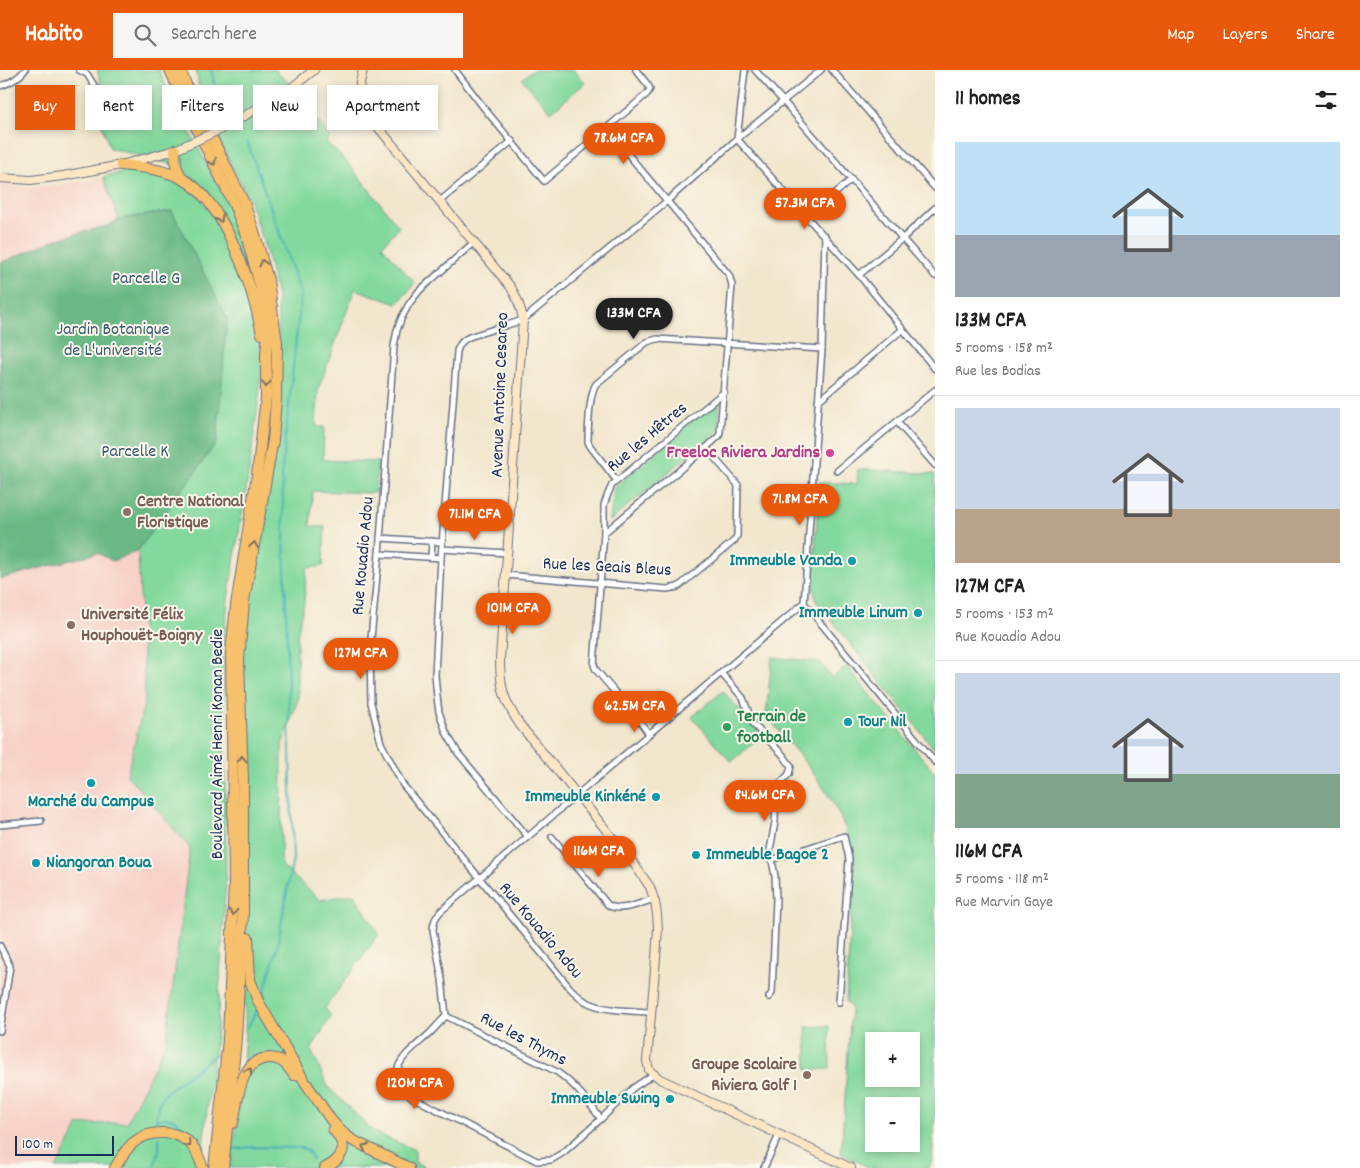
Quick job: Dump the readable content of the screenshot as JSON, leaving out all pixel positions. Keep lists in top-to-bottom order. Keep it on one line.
{"streets":{"highway":["Boulevard Aimé Henri Konan Bedie"],"street":["Avenue Antoine Cesareo","Rue les Hêtres","Rue Kouadio Adou","Rue les Geais Bleus","Rue les Thyms"]},"crossings":[["Avenue Antoine Cesareo","Rue Kouadio Adou"],["Avenue Antoine Cesareo","Rue les Geais Bleus"],["Rue les Hêtres","Rue les Geais Bleus"]],"parks":["Parcelle G","Jardin Botanique de L'université","Parcelle K"],"places":["Freeloc Riviera Jardins","Centre National Floristique","Immeuble Vanda","Immeuble Linum","Université Félix Houphouët-Boigny","Tour Nil","Terrain de football","Marché du Campus","Immeuble Kinkéné","Immeuble Bagoe 2","Niangoran Boua","Groupe Scolaire Riviera Golf 1","Immeuble Swing"],"scale_bar":"100 m","page":{"header":"Habito","search":"Search here","nav":["Map","Layers","Share"],"heading":"11 homes","chip":["Buy","Rent","Filters","New","Apartment"],"price":["78.6M CFA","57.3M CFA","133M CFA","71.8M CFA","71.1M CFA","101M CFA","127M CFA","62.5M CFA","84.6M CFA","116M CFA","120M CFA"],"list":[{"name":"133M CFA","note":"5 rooms · 158 m² · Rue les Bodias"},{"name":"127M CFA","note":"5 rooms · 153 m² · Rue Kouadio Adou"},{"name":"116M CFA","note":"5 rooms · 118 m² · Rue Marvin Gaye"}],"map_buttons":["+","−"],"scale":"100 m"}}
